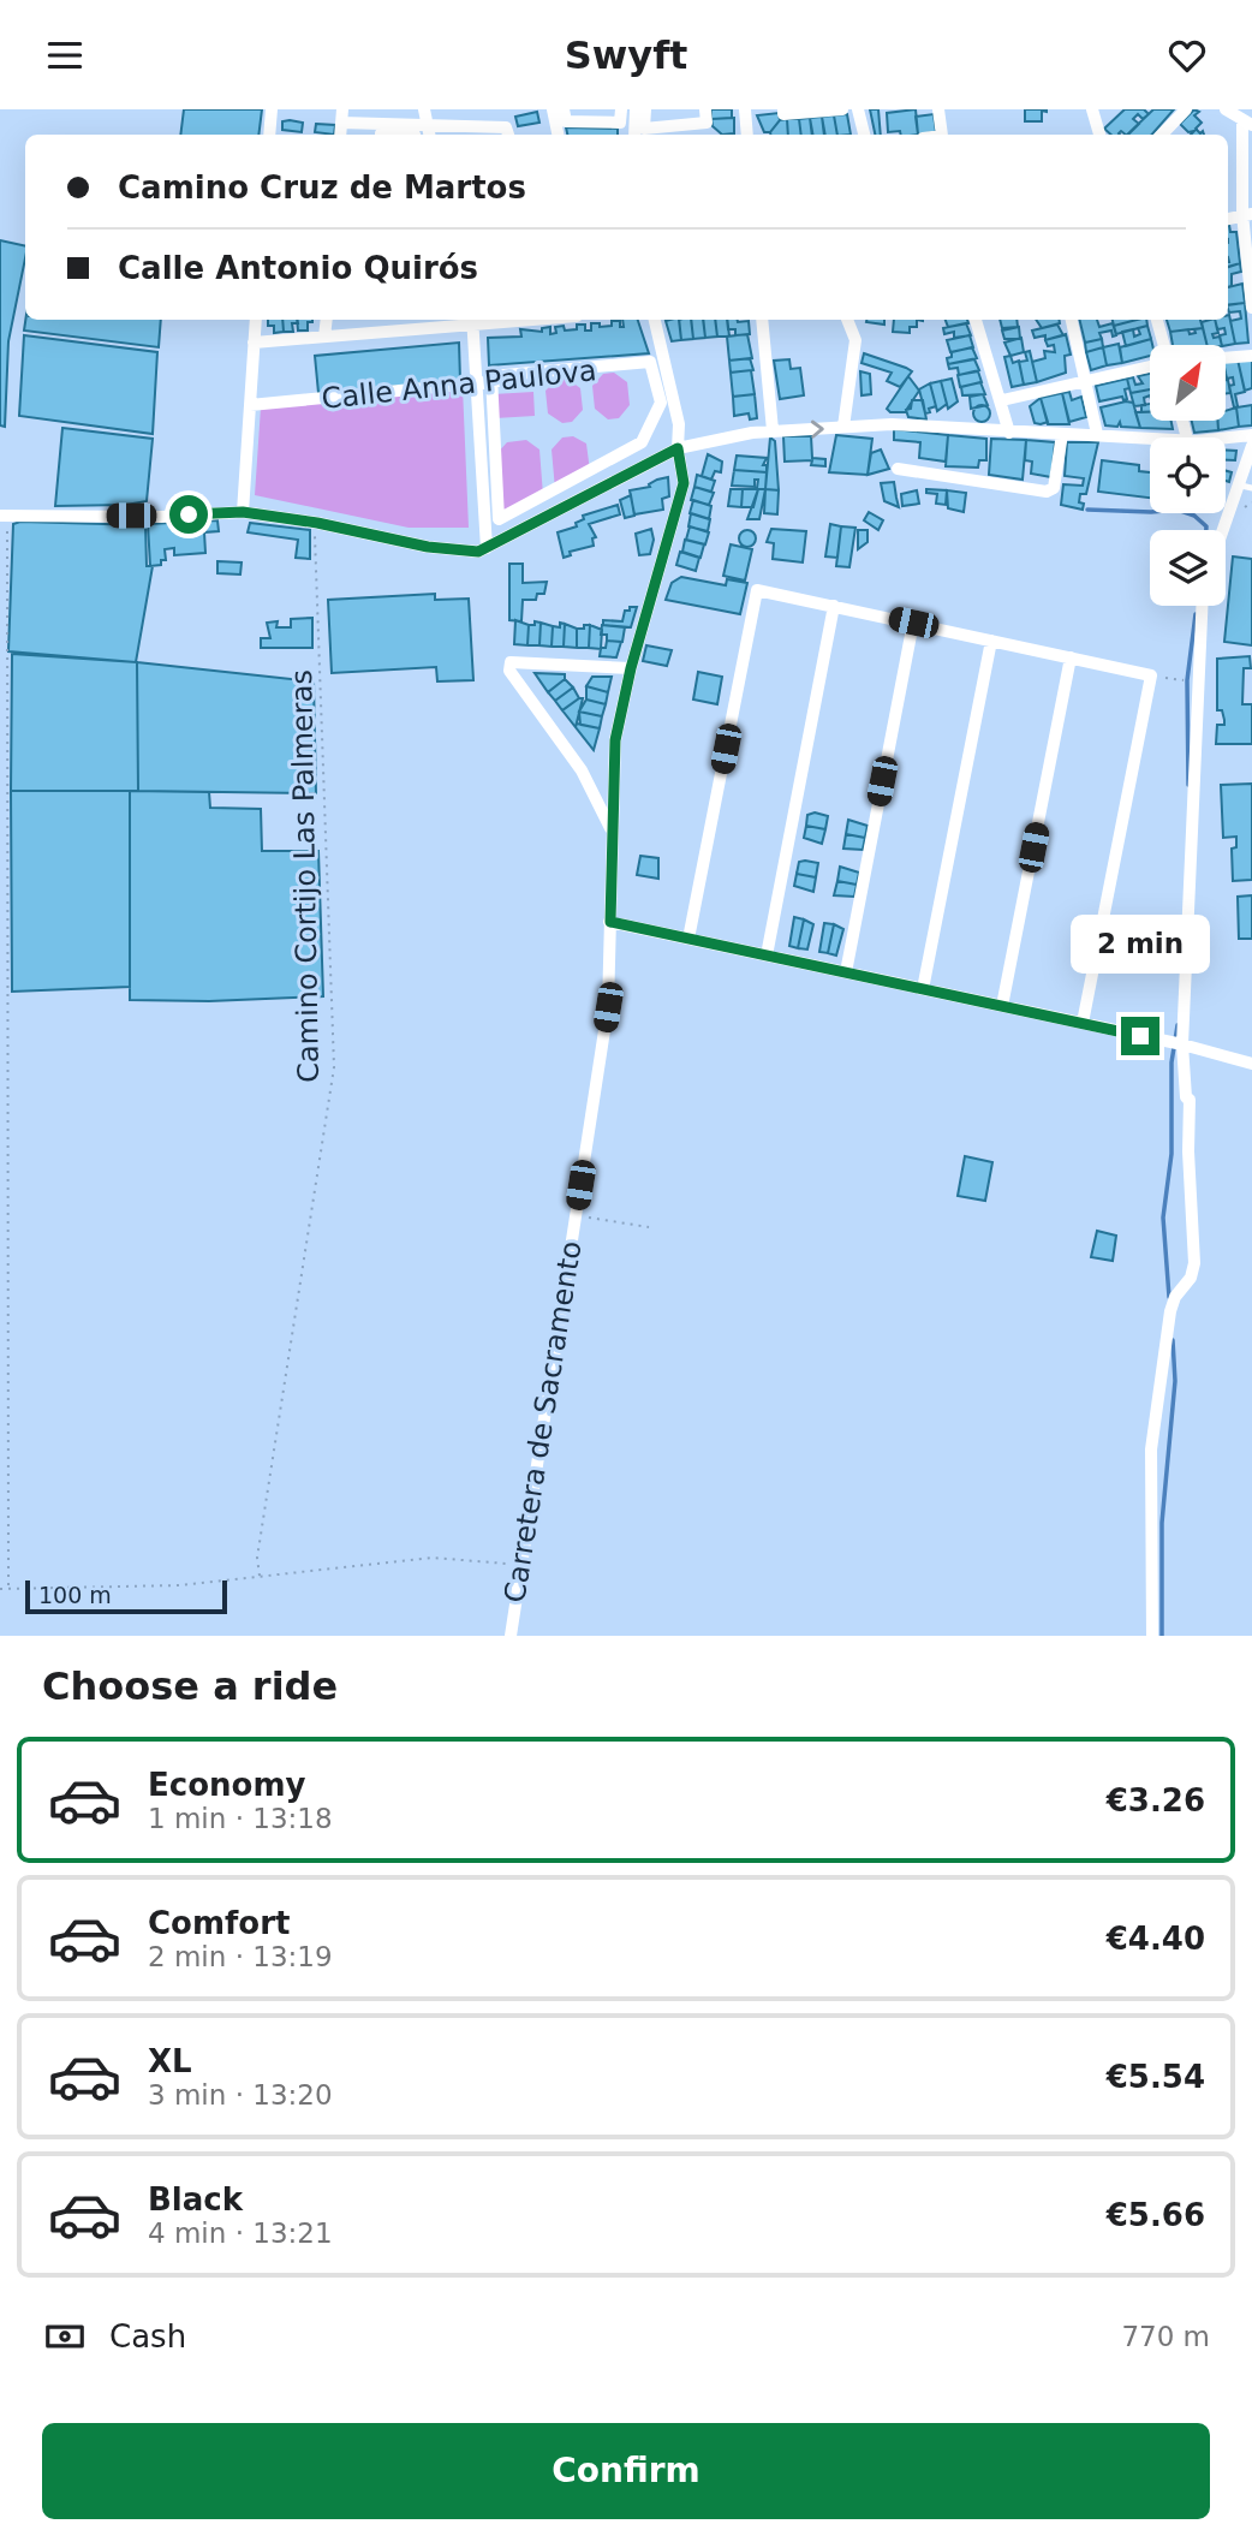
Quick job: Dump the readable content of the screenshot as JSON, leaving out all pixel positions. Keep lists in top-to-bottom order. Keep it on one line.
{"streets":{"street":["Calle Anna Paulova","Carretera de Sacramento"],"path":["Camino Cortijo Las Palmeras"]},"crossings":[["Calle Anna Paulova","Carretera de Sacramento"]],"scale_bar":"100 m","north":"top right","page":{"header":"Swyft","banner":["Camino Cruz de Martos","Calle Antonio Quirós"],"bubble":"2 min","scale":"100 m","heading":"Choose a ride","list":[{"name":"Economy","note":"1 min · 13:18","value":"€3.26"},{"name":"Comfort","note":"2 min · 13:19","value":"€4.40"},{"name":"XL","note":"3 min · 13:20","value":"€5.54"},{"name":"Black","note":"4 min · 13:21","value":"€5.66"}],"pay":["Cash","770 m"],"buttons":"Confirm"}}
